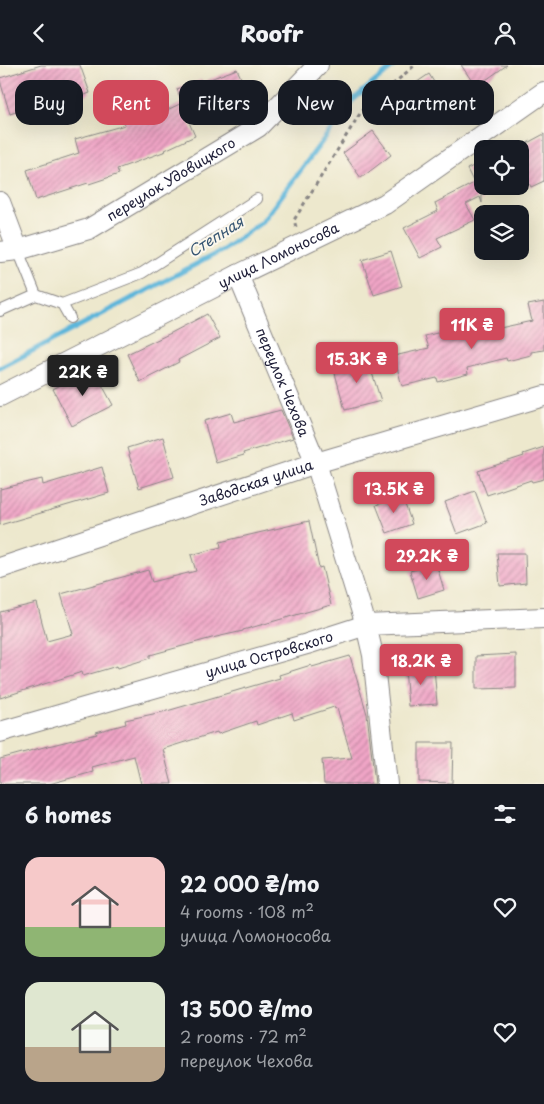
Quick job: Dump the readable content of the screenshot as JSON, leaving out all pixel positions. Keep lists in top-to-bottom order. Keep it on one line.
{"streets":{"street":["переулок Удовицкого","улица Ломоносова","переулок Чехова","Заводская улица","улица Островского"]},"crossings":[["улица Ломоносова","переулок Чехова"],["переулок Чехова","Заводская улица"],["переулок Чехова","улица Островского"]],"water":["Степная"],"page":{"header":"Roofr","chip":["Buy","Rent","Filters","New","Apartment"],"price":["11K ₴","15.3K ₴","22K ₴","13.5K ₴","29.2K ₴","18.2K ₴"],"heading":"6 homes","list":[{"name":"22 000 ₴/mo","note":"4 rooms · 108 m² · улица Ломоносова"},{"name":"13 500 ₴/mo","note":"2 rooms · 72 m² · переулок Чехова"}]}}
